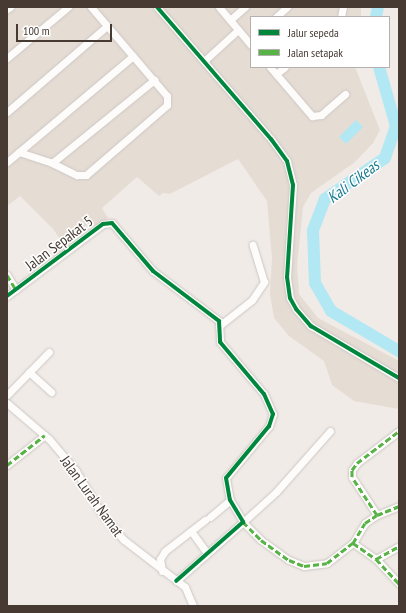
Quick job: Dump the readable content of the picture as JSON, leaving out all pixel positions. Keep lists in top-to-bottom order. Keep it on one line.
{"streets":{"street":["Jalan Sepakat 5","Jalan Lurah Namat"]},"water":["Kali Cikeas"],"legend":["Jalur sepeda","Jalan setapak"],"scale_bar":"100 m"}
